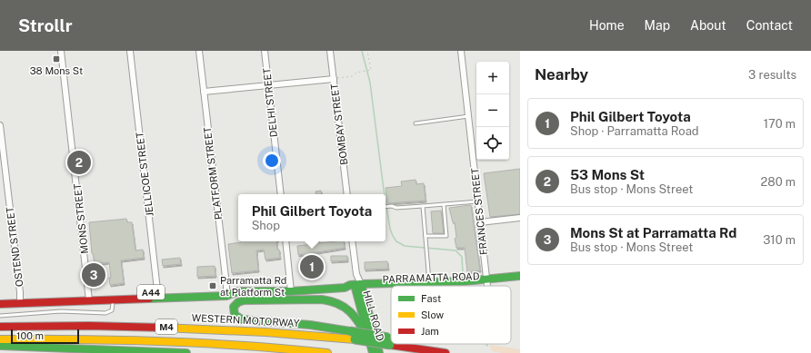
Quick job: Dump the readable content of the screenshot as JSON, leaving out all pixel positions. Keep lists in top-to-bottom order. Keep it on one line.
{"streets":{"main road":["PARRAMATTA ROAD","A44","HILL ROAD","WESTERN MOTORWAY","M4"],"street":["DELHI STREET","BOMBAY STREET","PLATFORM STREET","JELLICOE STREET","FRANCES STREET","MONS STREET","OSTEND STREET"]},"crossings":[["PLATFORM STREET","PARRAMATTA ROAD"],["JELLICOE STREET","PARRAMATTA ROAD"],["FRANCES STREET","PARRAMATTA ROAD"],["MONS STREET","PARRAMATTA ROAD"],["OSTEND STREET","PARRAMATTA ROAD"],["PARRAMATTA ROAD","HILL ROAD"],["HILL ROAD","M4"],["WESTERN MOTORWAY","M4"]],"places":{"transit":["38 Mons St","Parramatta Rd at Platform St"]},"legend":["Fast","Slow","Jam"],"scale_bar":"100 m","page":{"header":"Strollr","nav":["Home","Map","About","Contact"],"heading":["Nearby","3 results"],"map_buttons":["+","−"],"list":[{"mark":"1","name":"Phil Gilbert Toyota","note":"Shop · Parramatta Road","value":"170 m"},{"mark":"2","name":"53 Mons St","note":"Bus stop · Mons Street","value":"280 m"},{"mark":"3","name":"Mons St at Parramatta Rd","note":"Bus stop · Mons Street","value":"310 m"}],"pins":["2","1","3"],"popup":["Phil Gilbert Toyota","Shop"],"scale":"100 m"}}
